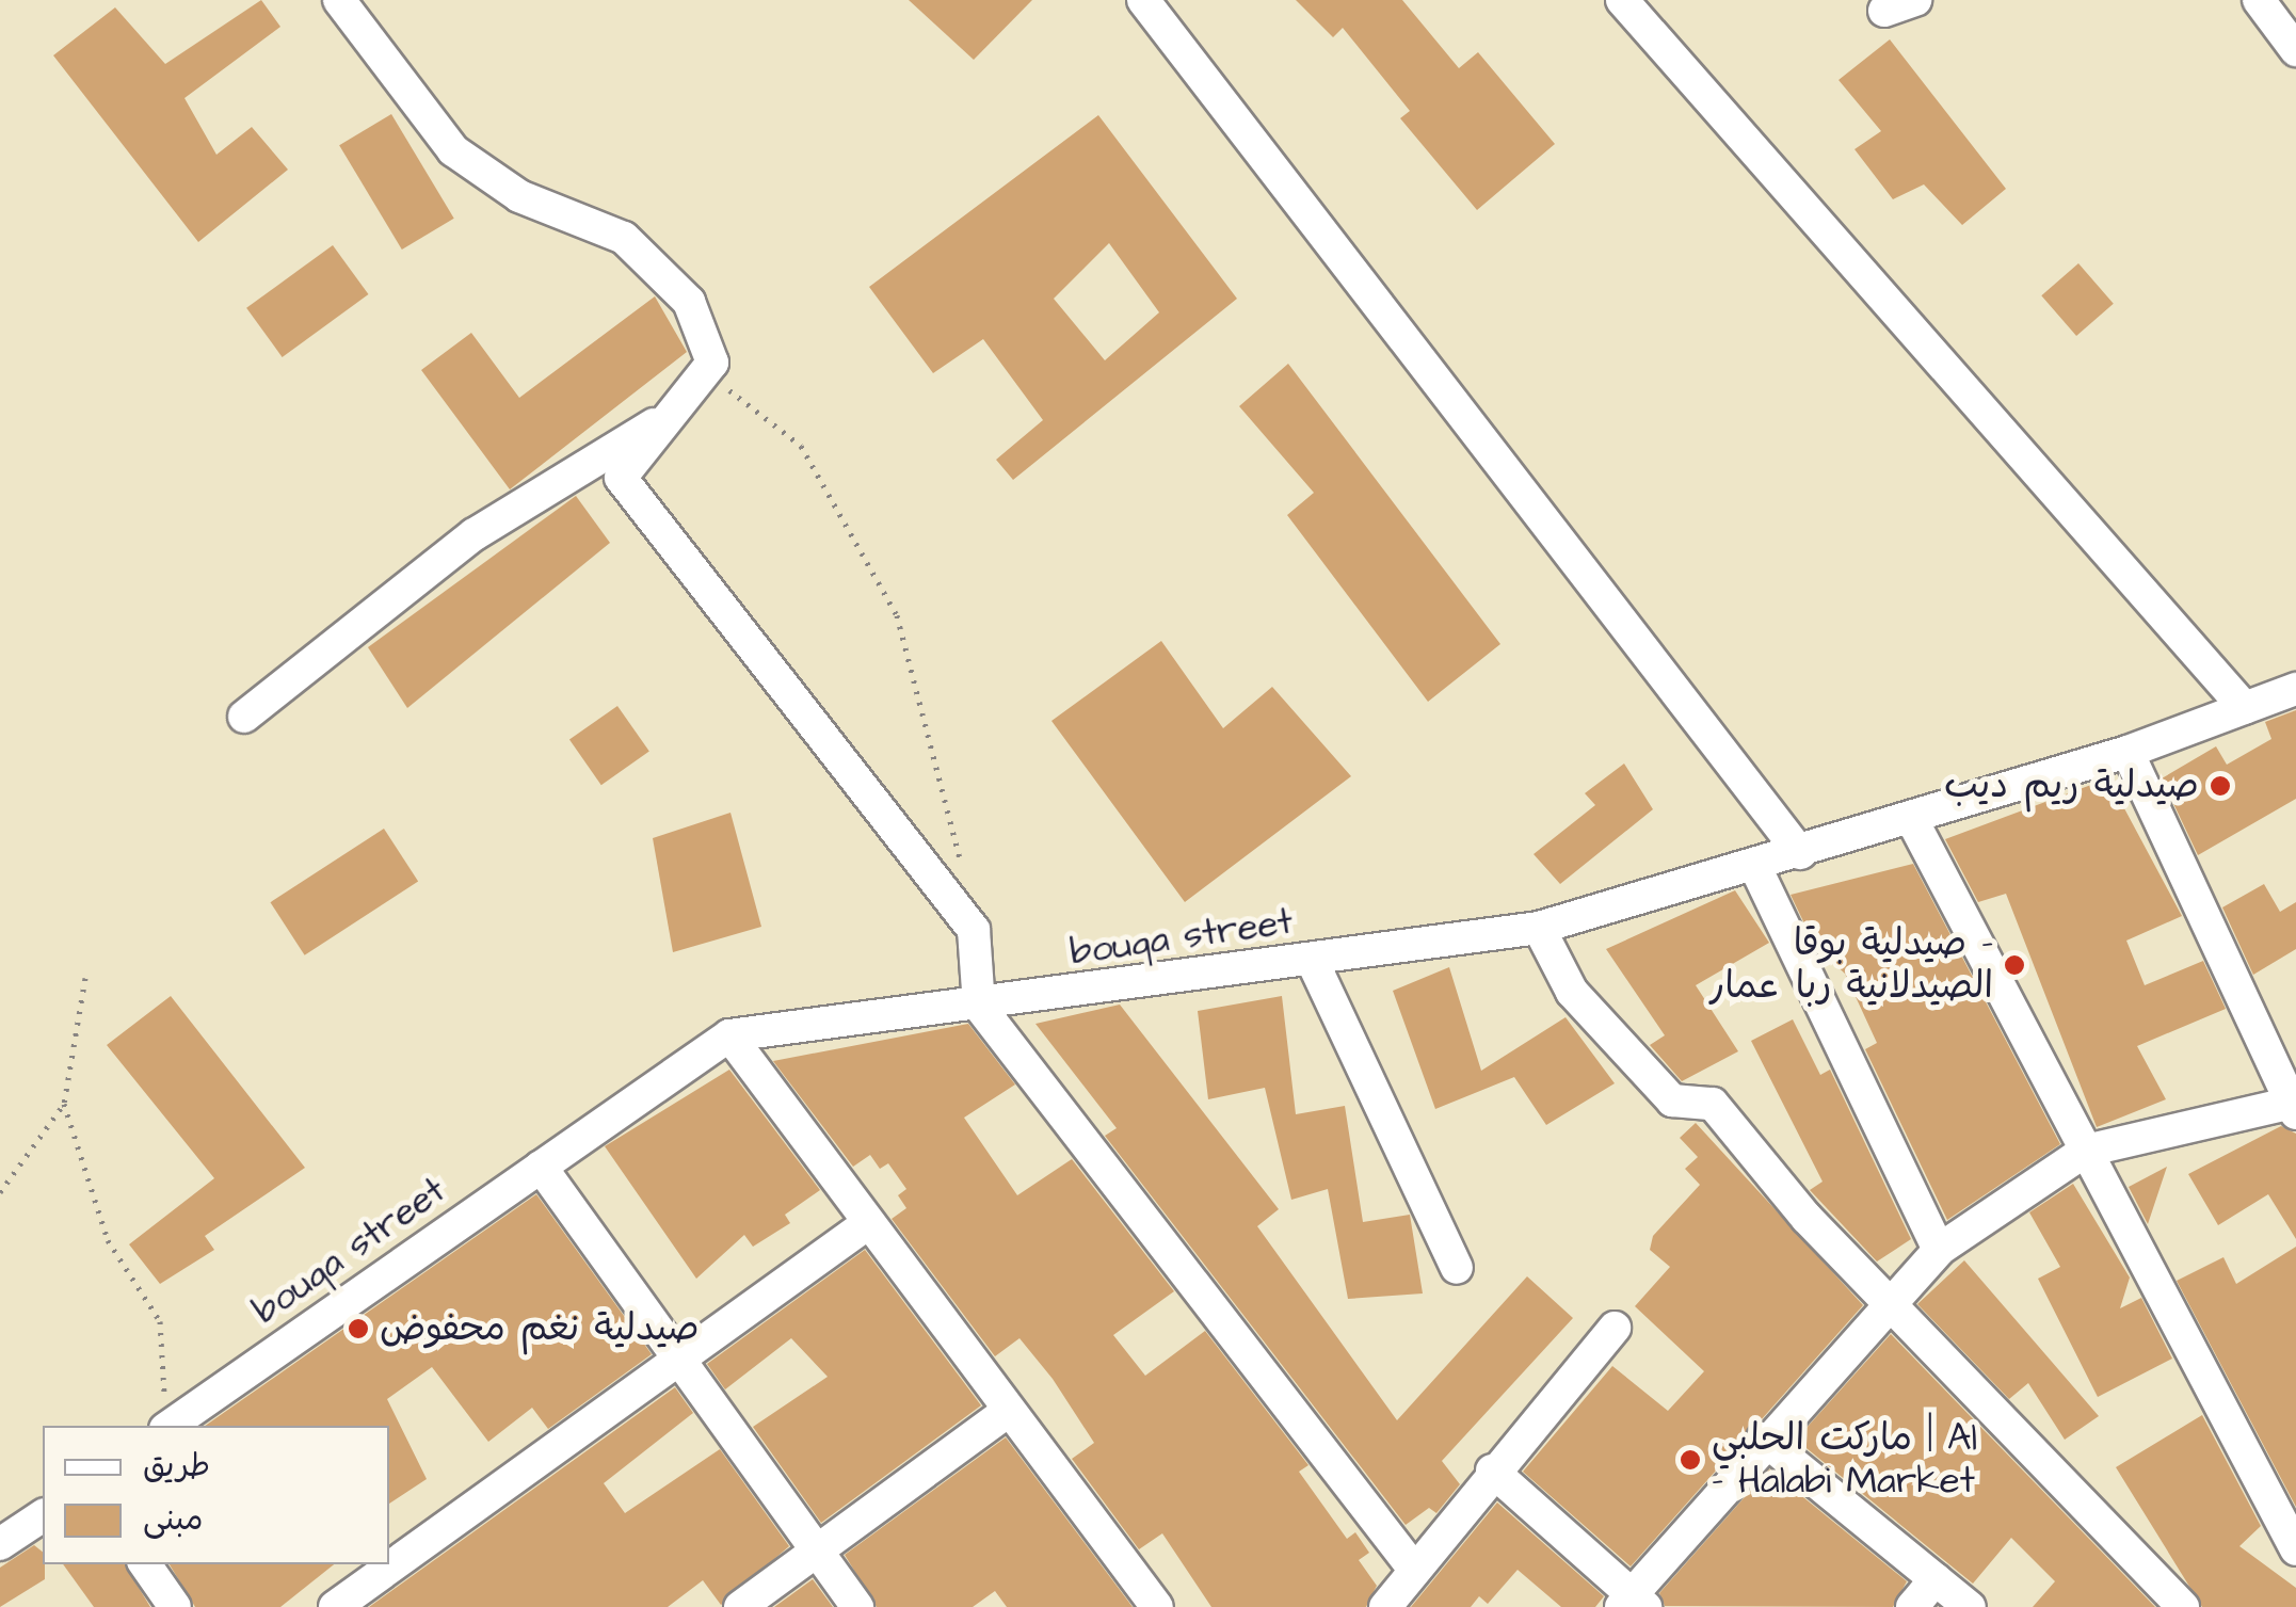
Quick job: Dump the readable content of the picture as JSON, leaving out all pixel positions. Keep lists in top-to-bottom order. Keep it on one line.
{"streets":{"street":["bouqa street"]},"places":["صيدلية ريم ديب","صيدلية بوقا - الصيدلانية ربا عمار","صيدلية نغم محفوض","ماركت الحلبي | Al - Halabi Market"],"legend":["طريق","مبنى"]}
